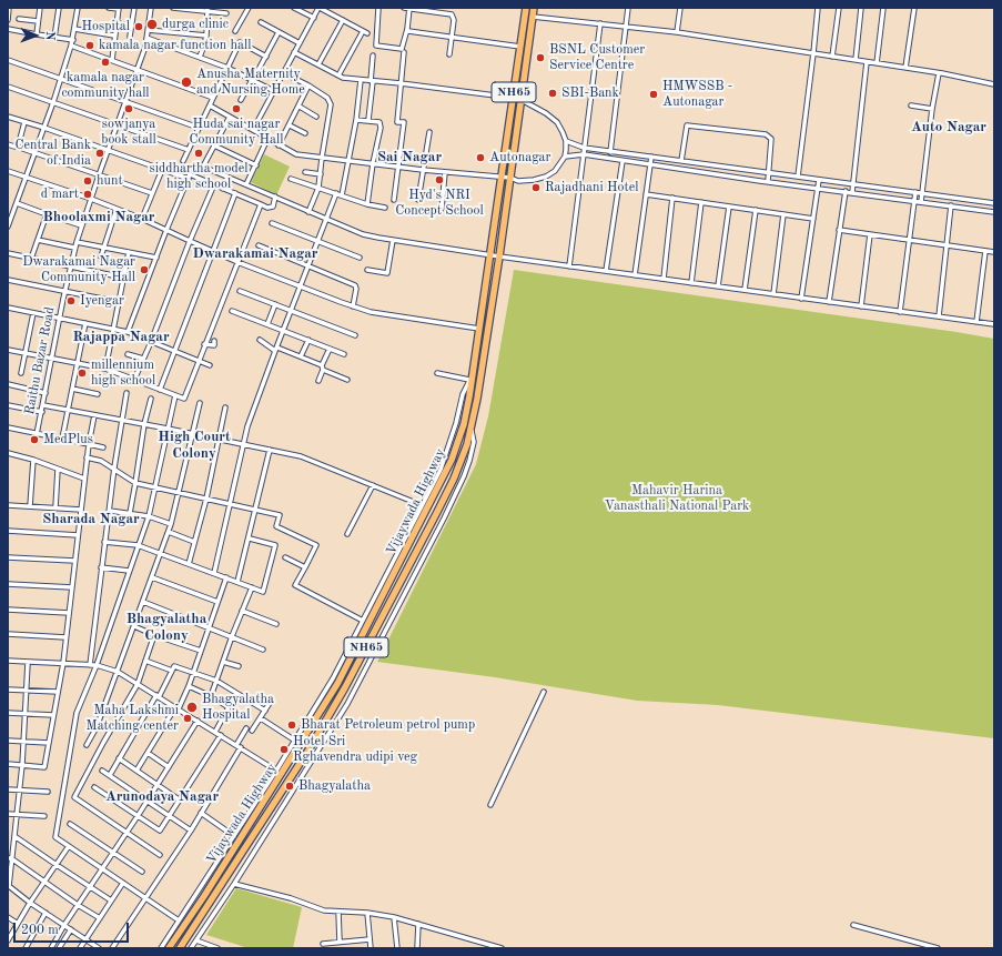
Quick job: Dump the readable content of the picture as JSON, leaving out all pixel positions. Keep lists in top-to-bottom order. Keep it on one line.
{"streets":{"highway":["NH65","Vijaywada Highway"],"street":["Raithu Bazar Road"]},"districts":["Auto Nagar","Sai Nagar","Bhoolaxmi Nagar","Dwarakamai Nagar","Rajappa Nagar","High Court Colony","Sharada Nagar","Bhagyalatha Colony","Arunodaya Nagar"],"parks":["Mahavir Harina Vanasthali National Park"],"places":["durga clinic","Hospital","kamala nagar function hall","BSNL Customer Service Centre","kamala nagar community hall","Anusha Maternity and Nursing Home","SBI-Bank","HMWSSB - Autonagar","sowjanya book stall","Huda sai nagar Community Hall","Central Bank of India","siddhartha model high school","Autonagar","Hyd's NRI Concept School","hunt","Rajadhani Hotel","d mart","Dwarakamai Nagar Community Hall","Iyengar","millennium high school","MedPlus","Bhagyalatha Hospital","Maha Lakshmi Matching center","Bharat Petroleum petrol pump","Hotel Sri Rghavendra udipi veg","Bhagyalatha"],"scale_bar":"200 m","north":"right"}
